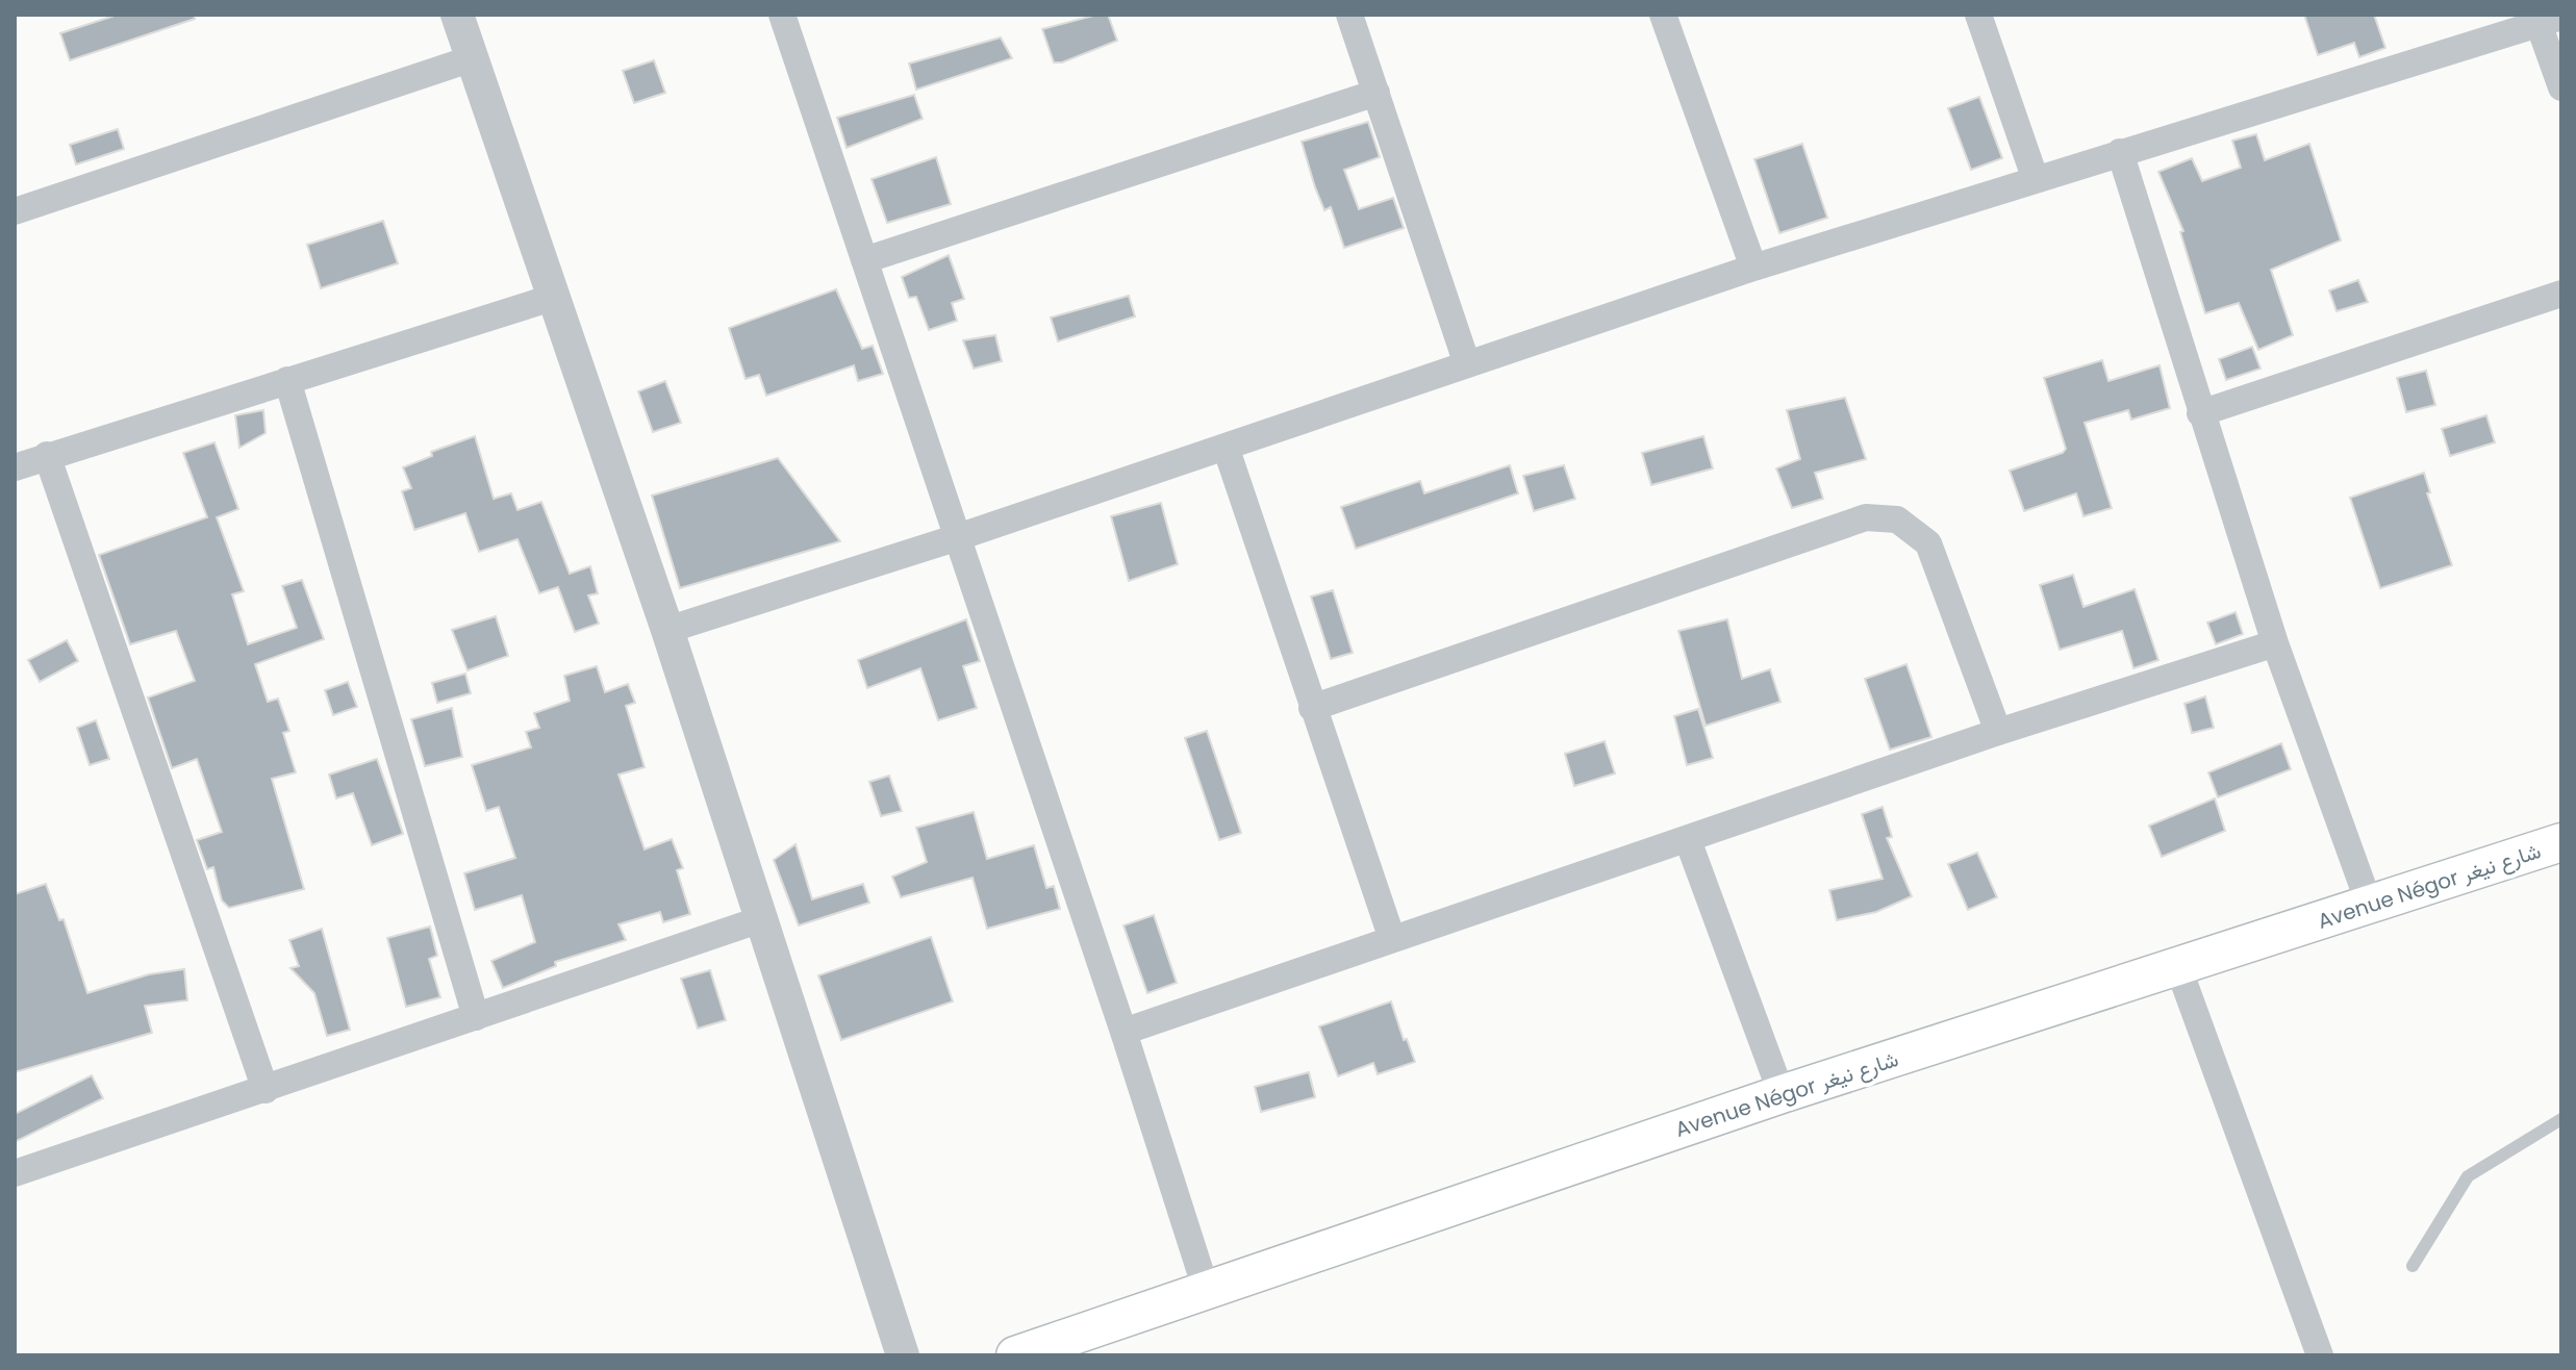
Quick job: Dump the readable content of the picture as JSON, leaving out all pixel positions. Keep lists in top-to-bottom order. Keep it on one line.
{"streets":{"main road":["Avenue Négor شارع نيغر"]}}
